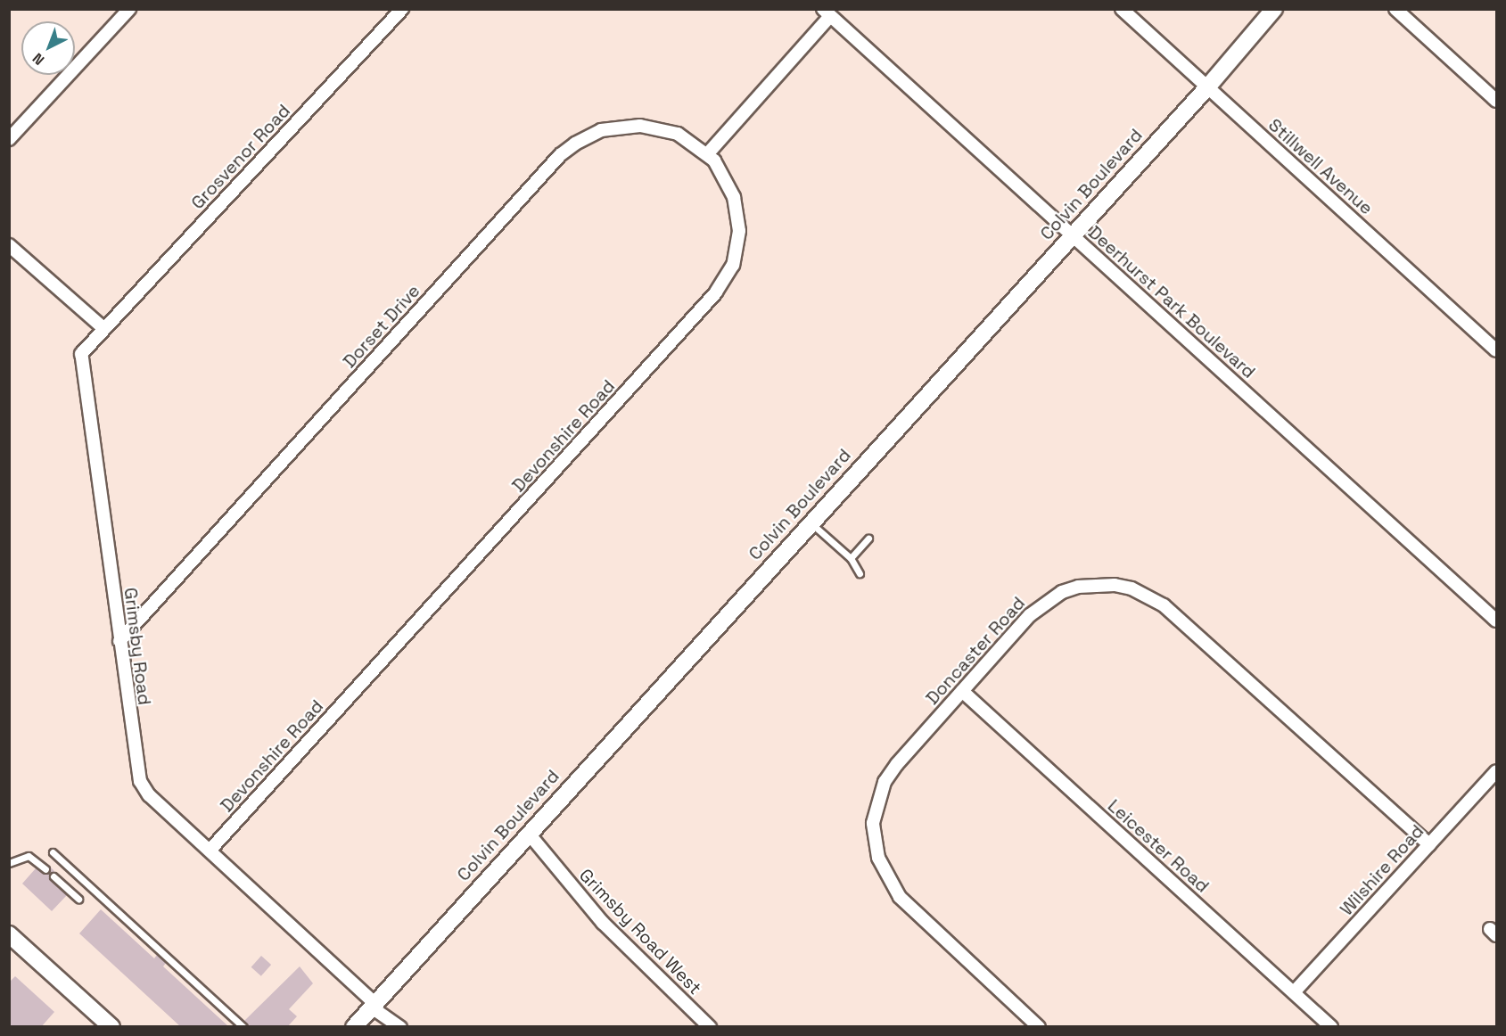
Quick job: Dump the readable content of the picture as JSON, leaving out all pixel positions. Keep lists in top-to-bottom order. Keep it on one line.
{"streets":{"street":["Grosvenor Road","Stillwell Avenue","Colvin Boulevard","Deerhurst Park Boulevard","Dorset Drive","Devonshire Road","Grimsby Road","Doncaster Road","Leicester Road","Wilshire Road","Grimsby Road West"]},"crossings":[["Grosvenor Road","Grimsby Road"],["Stillwell Avenue","Colvin Boulevard"],["Colvin Boulevard","Deerhurst Park Boulevard"],["Colvin Boulevard","Grimsby Road"],["Colvin Boulevard","Grimsby Road West"],["Dorset Drive","Devonshire Road"],["Dorset Drive","Grimsby Road"],["Devonshire Road","Grimsby Road"],["Doncaster Road","Leicester Road"],["Doncaster Road","Wilshire Road"],["Leicester Road","Wilshire Road"]],"north":"bottom left"}
